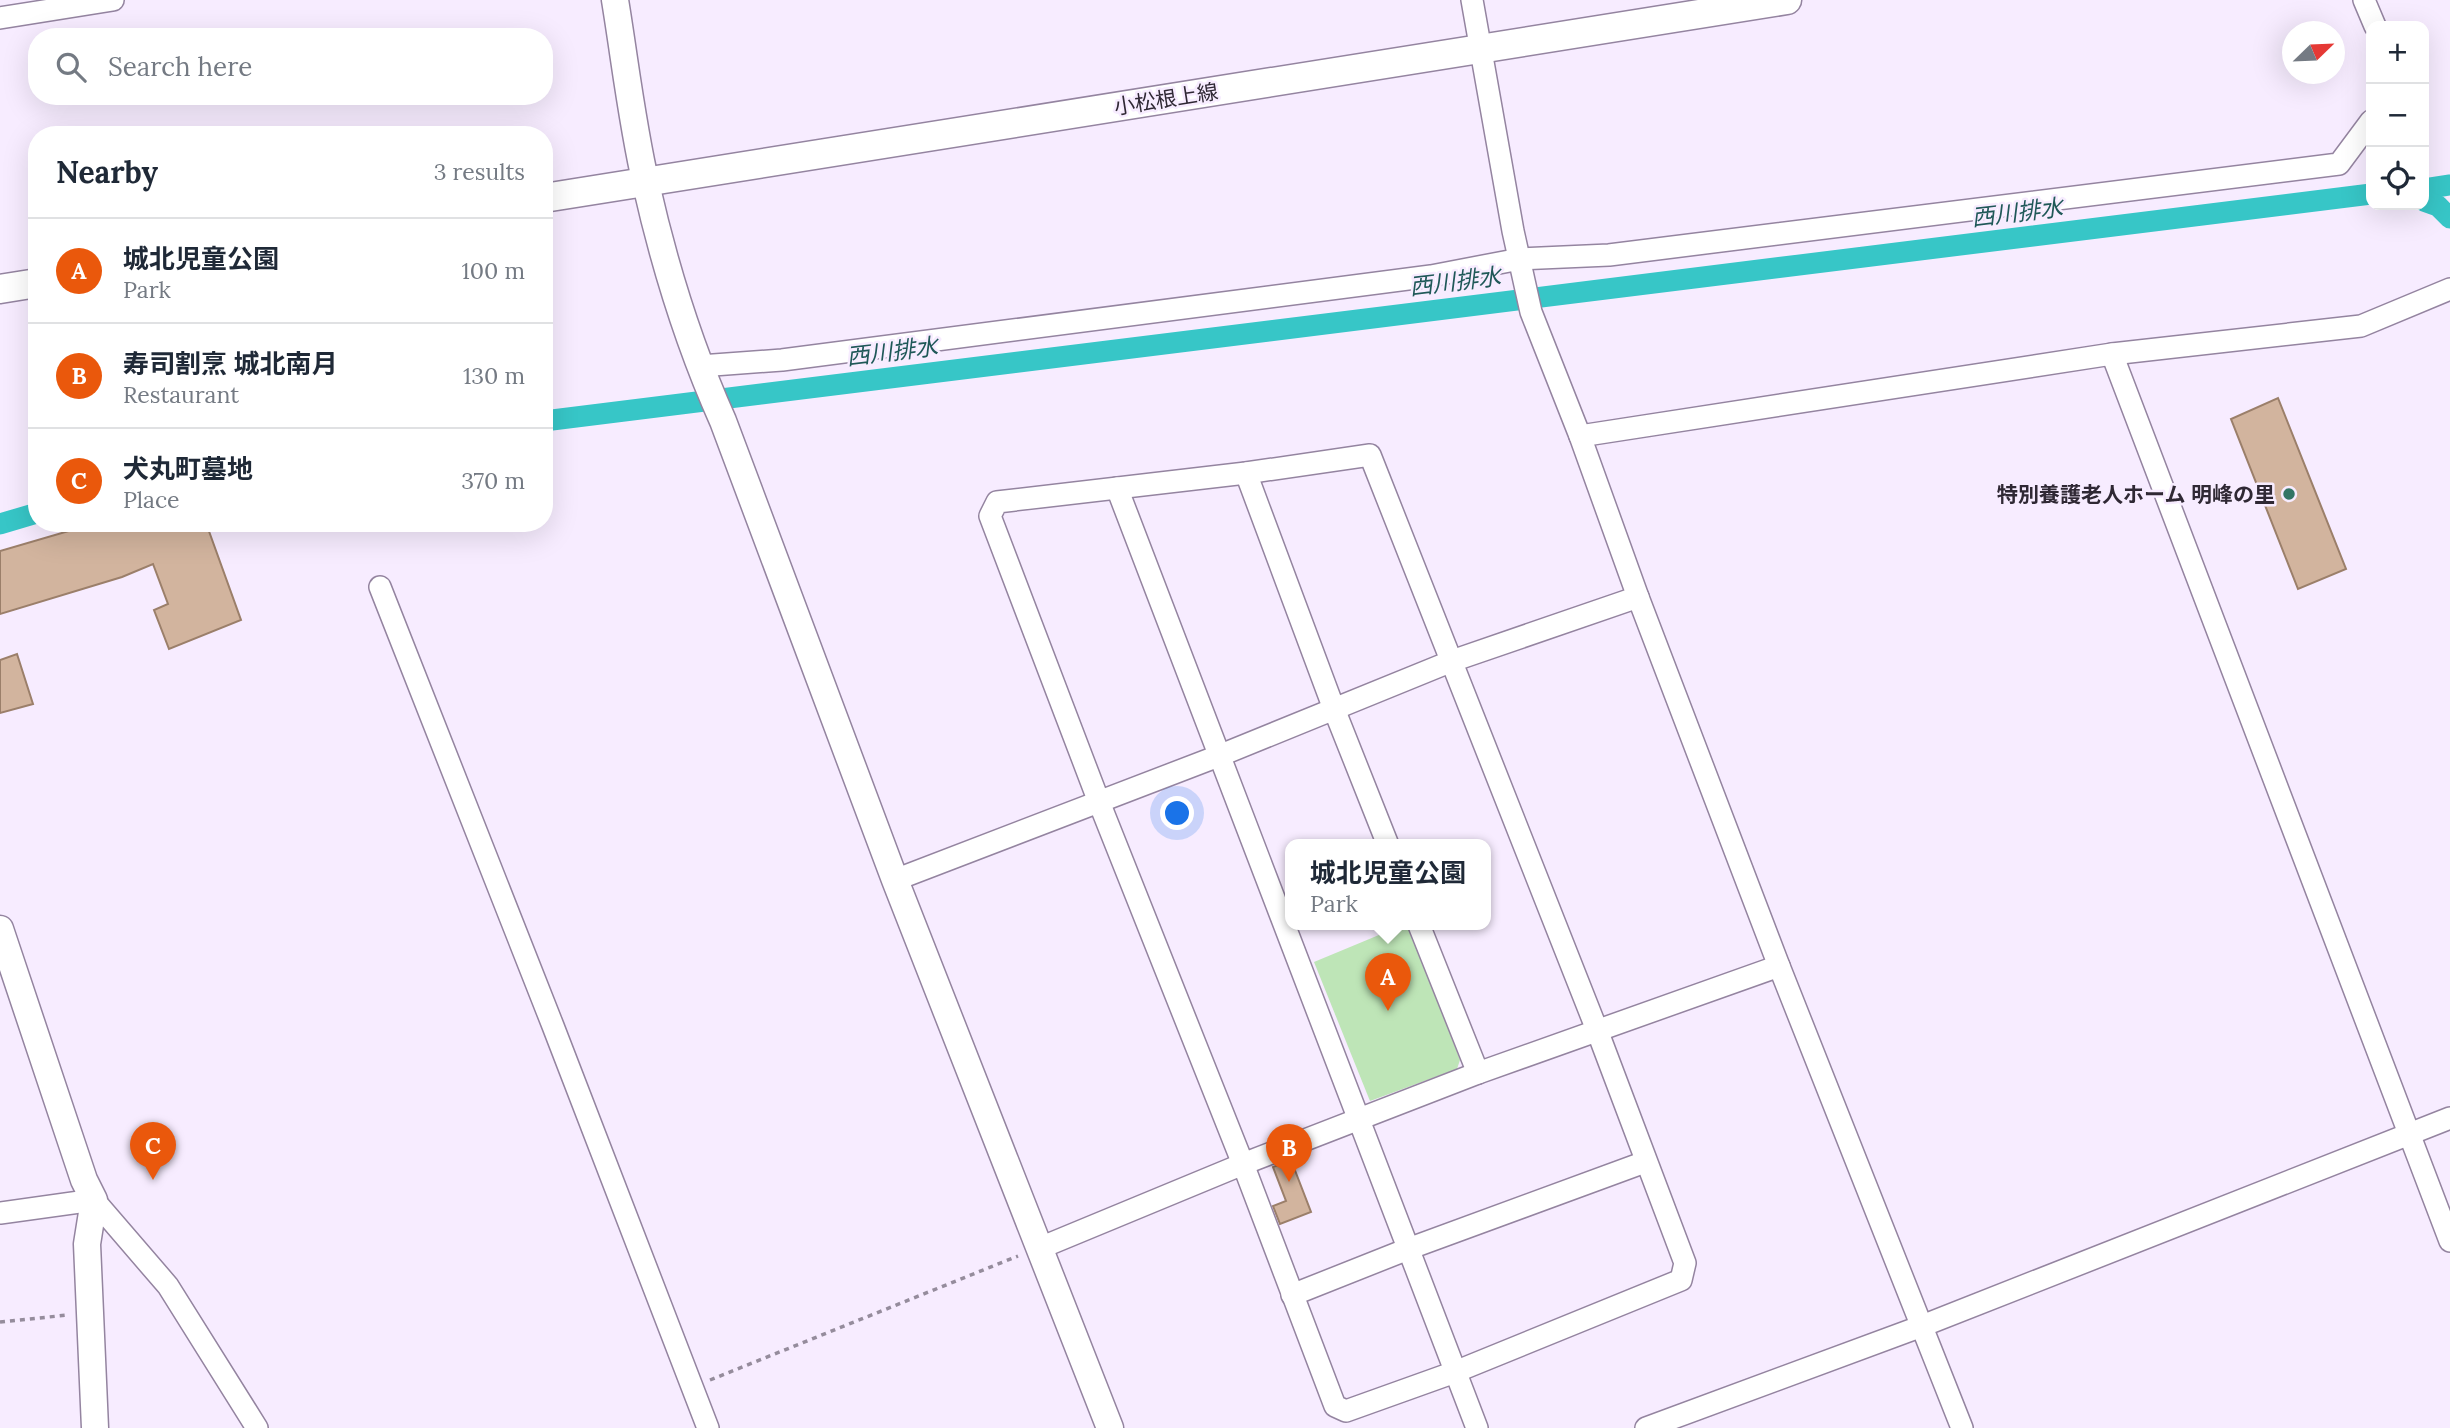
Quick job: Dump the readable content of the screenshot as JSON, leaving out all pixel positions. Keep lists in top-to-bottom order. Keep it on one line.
{"streets":{"main road":["小松根上線"]},"water":["西川排水"],"places":["特別養護老人ホーム 明峰の里"],"north":"top right","page":{"map_buttons":["+","−"],"search":"Search here","heading":["Nearby","3 results"],"list":[{"mark":"A","name":"城北児童公園","note":"Park","value":"100 m"},{"mark":"B","name":"寿司割烹 城北南月","note":"Restaurant","value":"130 m"},{"mark":"C","name":"犬丸町墓地","note":"Place","value":"370 m"}],"popup":["城北児童公園","Park"],"pins":["A","C","B"]}}
